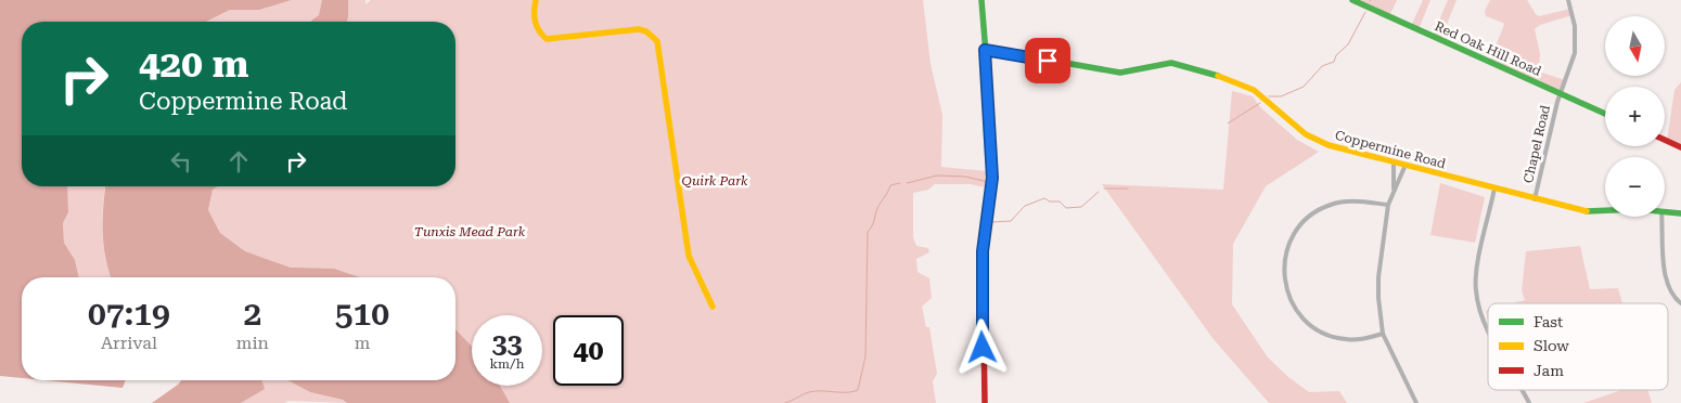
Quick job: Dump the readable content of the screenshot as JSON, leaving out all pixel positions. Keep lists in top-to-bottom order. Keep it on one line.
{"streets":{"street":["Red Oak Hill Road","Chapel Road","Coppermine Road"]},"crossings":[["Red Oak Hill Road","Chapel Road"],["Chapel Road","Coppermine Road"]],"parks":["Quirk Park","Tunxis Mead Park"],"legend":["Fast","Slow","Jam"],"north":"bottom","page":{"map_buttons":["+","−"],"turn":["420 m","Coppermine Road"],"eta":["07:19","Arrival","2","min","510","m"],"speed":"33 km/h","limit":"40"}}
